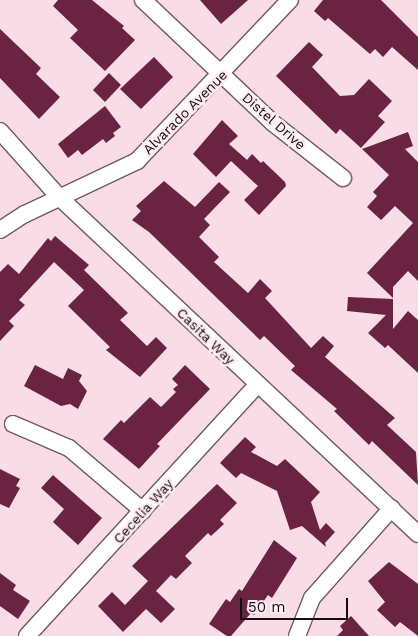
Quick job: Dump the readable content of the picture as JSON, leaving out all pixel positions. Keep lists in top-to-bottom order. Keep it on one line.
{"streets":{"street":["Alvarado Avenue","Distel Drive","Casita Way","Cecelia Way"]},"crossings":[["Alvarado Avenue","Distel Drive"],["Alvarado Avenue","Casita Way"],["Casita Way","Cecelia Way"]],"scale_bar":"50 m"}
